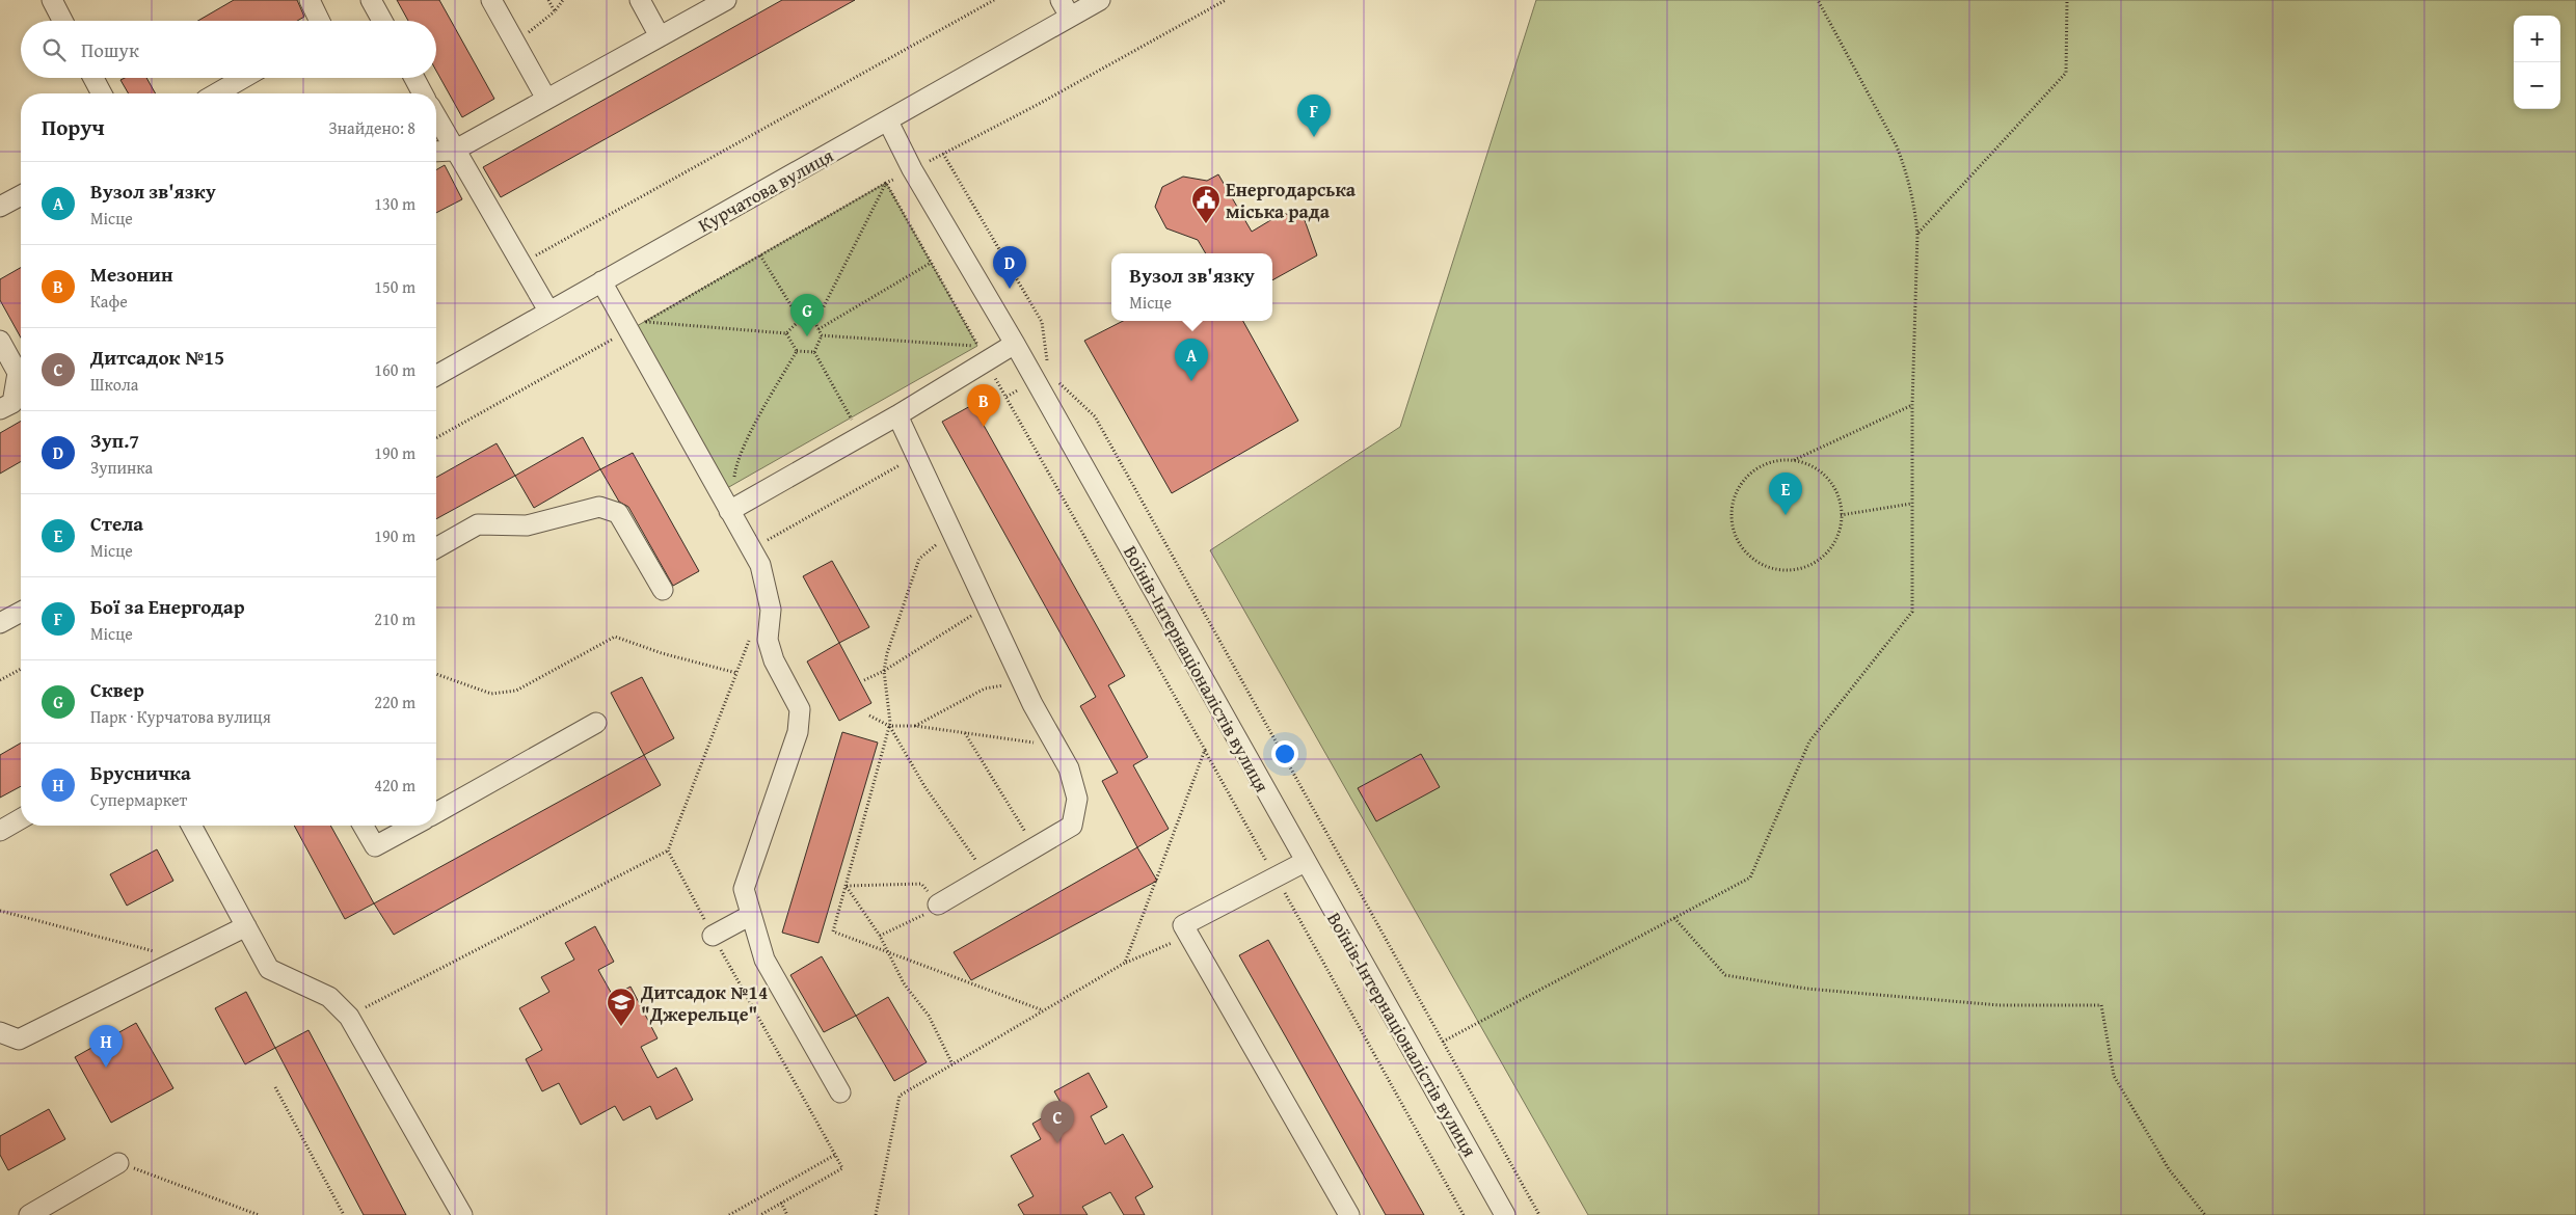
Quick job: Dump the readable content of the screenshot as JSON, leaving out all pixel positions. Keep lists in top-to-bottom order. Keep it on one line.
{"streets":{"street":["Курчатова вулиця","Воїнів-Інтернаціоналістів вулиця"]},"crossings":[["Курчатова вулиця","Воїнів-Інтернаціоналістів вулиця"]],"places":{"public building":["Енергодарська міська рада"],"school or university":["Дитсадок №14 \"Джерельце\""]},"page":{"map_buttons":["+","−"],"search":"Пошук","heading":["Поруч","Знайдено: 8"],"pins":["F","D","G","A","B","E","H","C"],"list":[{"mark":"A","name":"Вузол зв'язку","note":"Місце","value":"130 m"},{"mark":"B","name":"Мезонин","note":"Кафе","value":"150 m"},{"mark":"C","name":"Дитсадок №15","note":"Школа","value":"160 m"},{"mark":"D","name":"Зуп.7","note":"Зупинка","value":"190 m"},{"mark":"E","name":"Стела","note":"Місце","value":"190 m"},{"mark":"F","name":"Бої за Енергодар","note":"Місце","value":"210 m"},{"mark":"G","name":"Сквер","note":"Парк · Курчатова вулиця","value":"220 m"},{"mark":"H","name":"Брусничка","note":"Супермаркет","value":"420 m"}],"popup":["Вузол зв'язку","Місце"]}}
